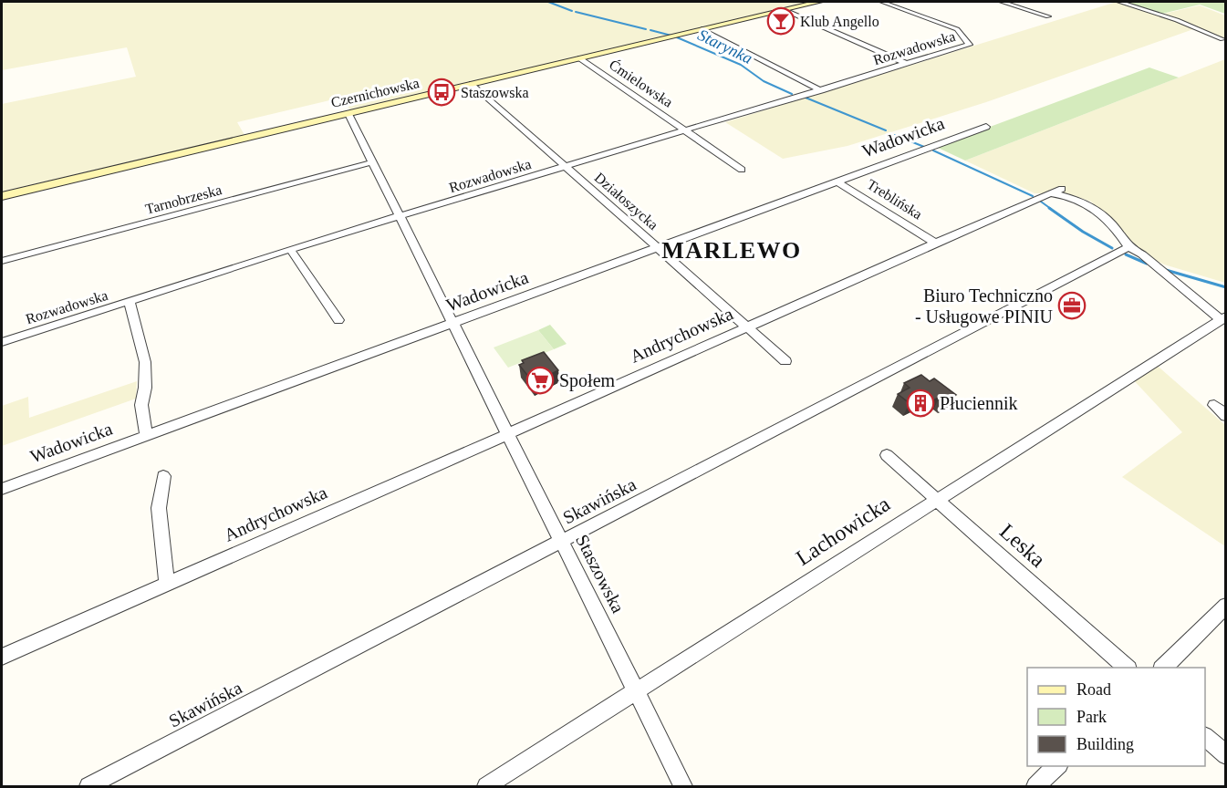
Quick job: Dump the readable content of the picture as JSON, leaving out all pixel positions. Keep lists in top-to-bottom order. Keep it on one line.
{"streets":{"street":["Rozwadowska","Ćmielowska","Czernichowska","Wadowicka","Tarnobrzeska","Treblińska","Działoszycka","Andrychowska","Skawińska","Lachowicka","Leska","Staszowska"]},"crossings":[["Rozwadowska","Ćmielowska"],["Rozwadowska","Działoszycka"],["Rozwadowska","Staszowska"],["Ćmielowska","Czernichowska"],["Czernichowska","Działoszycka"],["Czernichowska","Staszowska"],["Wadowicka","Treblińska"],["Wadowicka","Działoszycka"],["Wadowicka","Staszowska"],["Tarnobrzeska","Staszowska"],["Treblińska","Andrychowska"],["Działoszycka","Andrychowska"],["Andrychowska","Staszowska"],["Skawińska","Staszowska"],["Lachowicka","Leska"],["Lachowicka","Staszowska"]],"districts":["MARLEWO"],"water":["Starynka"],"places":{"bar":["Klub Angello"],"bus stop":["Staszowska"],"office":["Biuro Techniczno - Usługowe PINIU"],"supermarket":["Społem"],"building":["Płuciennik"]},"legend":["Road","Park","Building"]}
